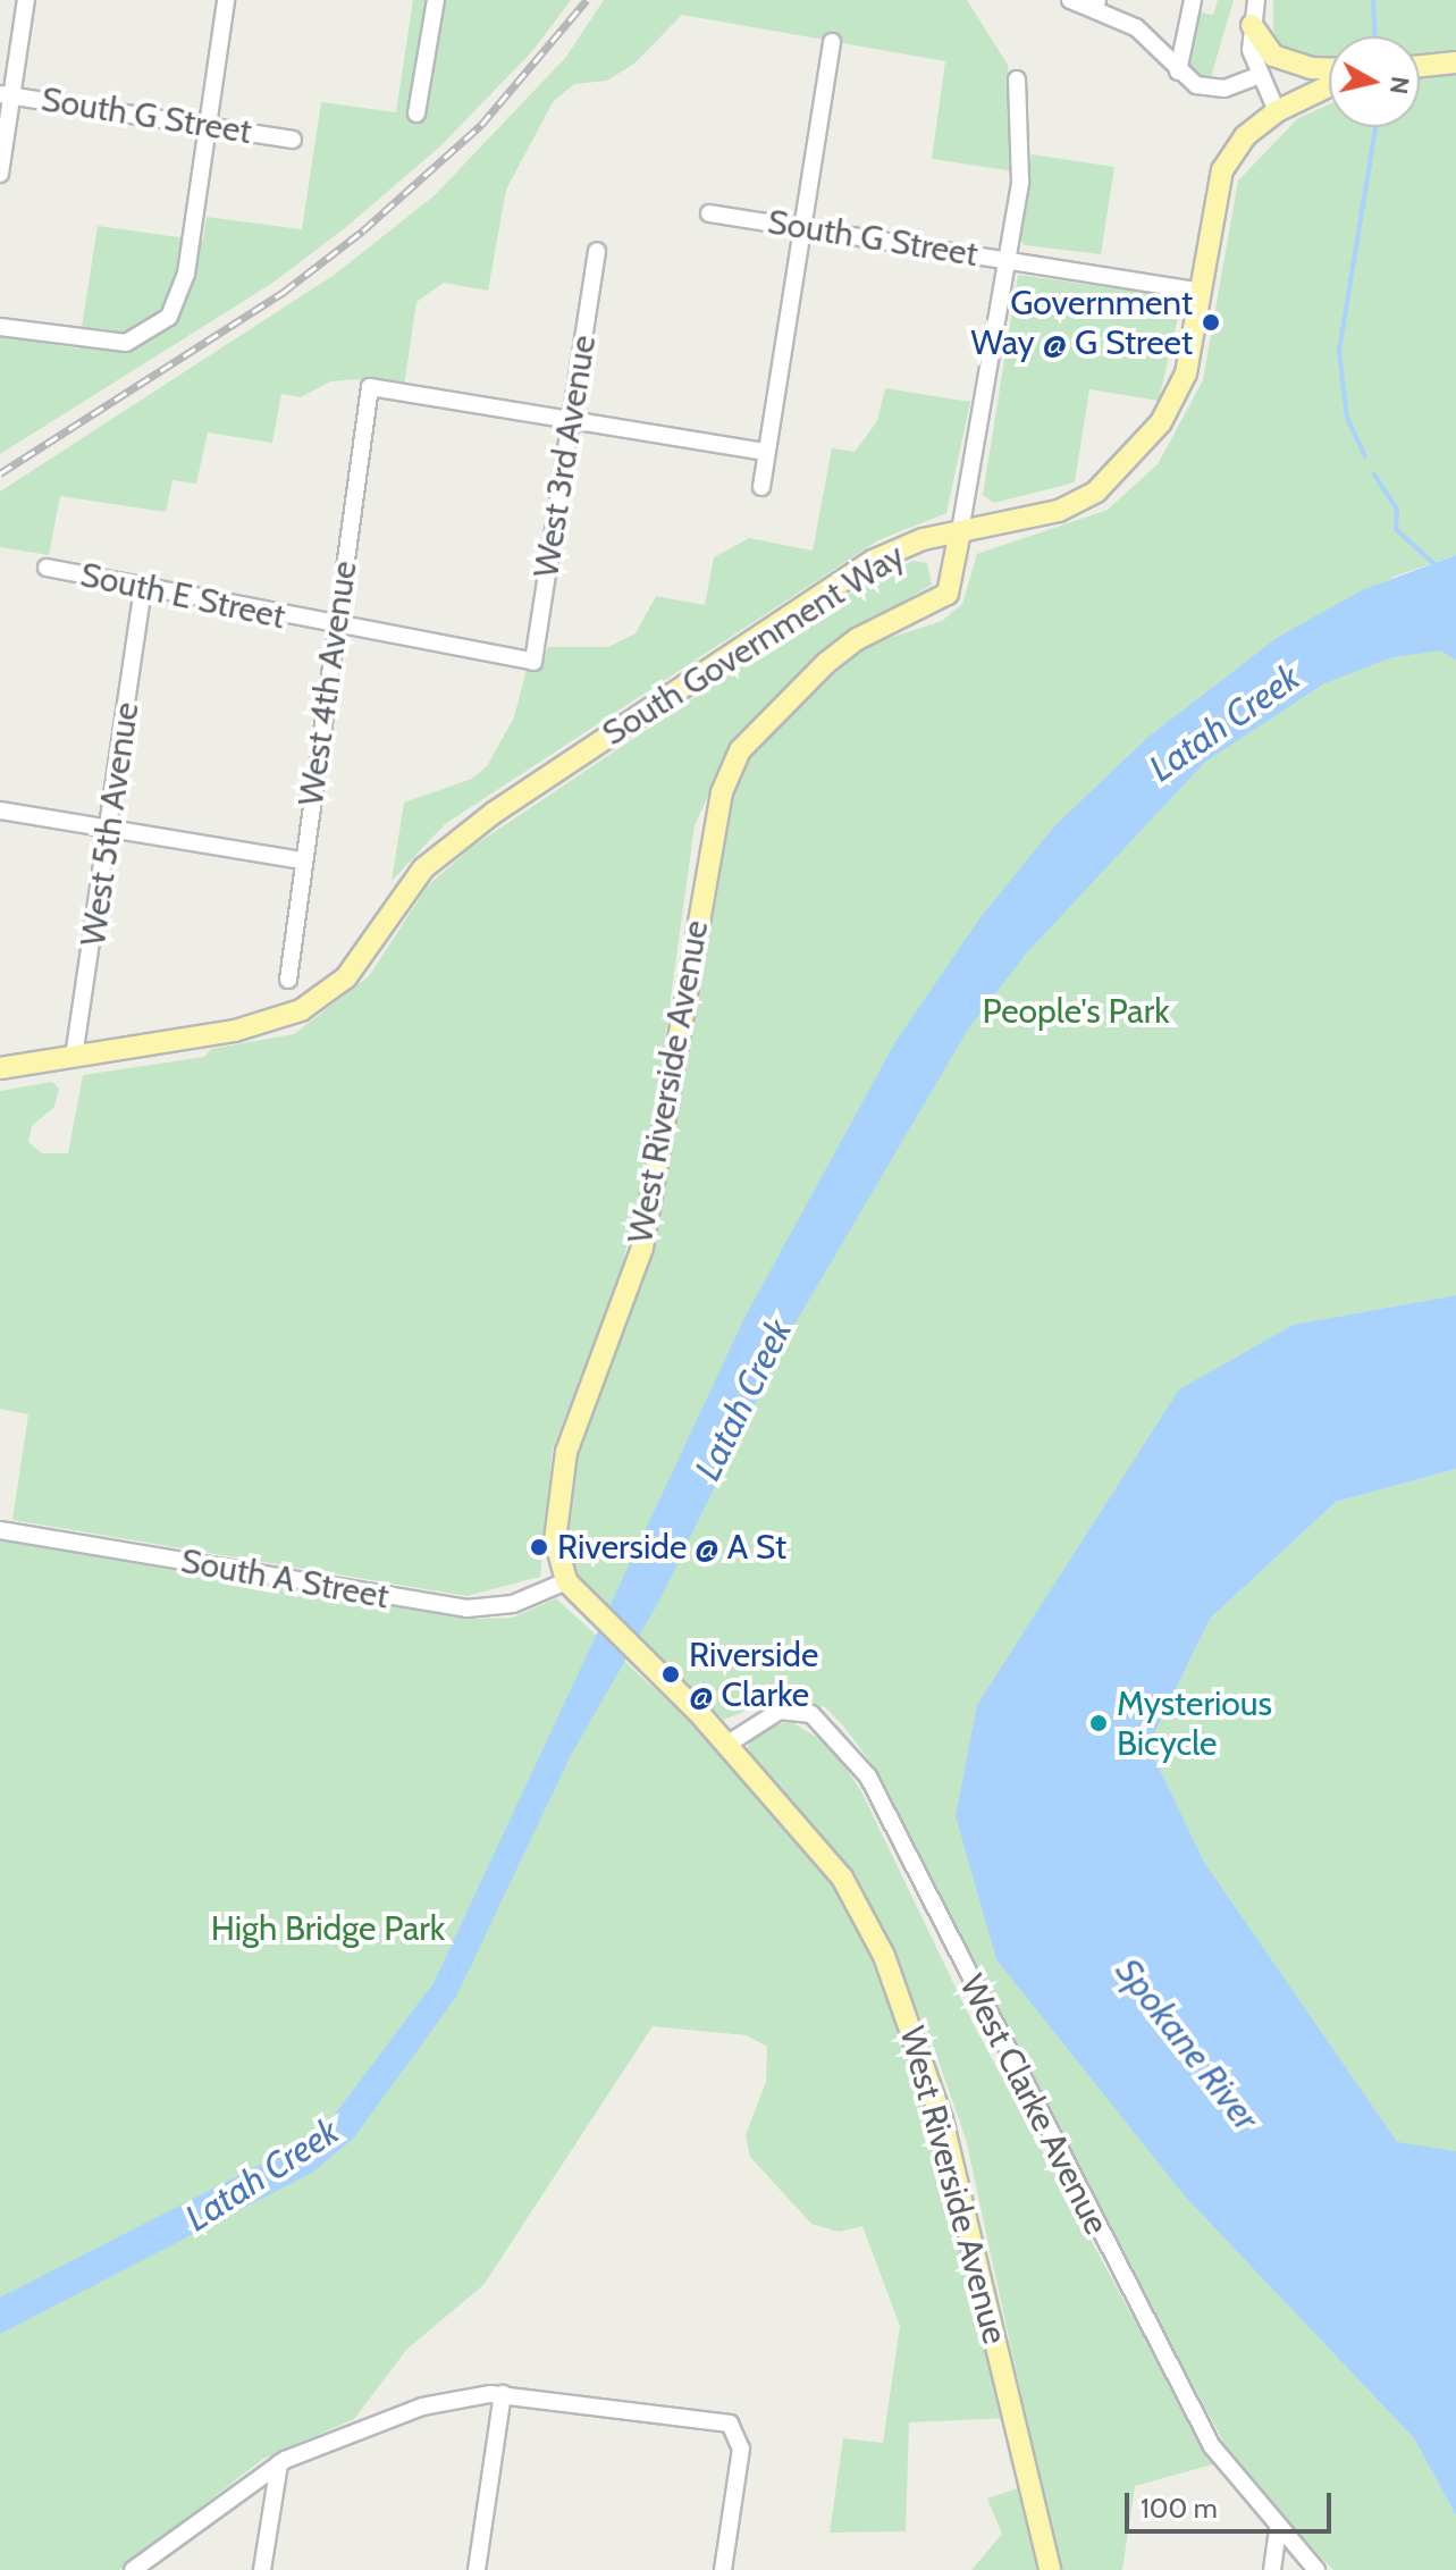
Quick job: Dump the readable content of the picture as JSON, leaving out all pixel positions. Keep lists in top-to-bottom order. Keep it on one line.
{"streets":{"main road":["South Government Way","West Riverside Avenue"],"street":["South G Street","West 3rd Avenue","South E Street","West 4th Avenue","West 5th Avenue","South A Street","West Clarke Avenue"]},"crossings":[["South G Street","South Government Way"],["West 3rd Avenue","South E Street"],["West 3rd Avenue","West 4th Avenue"],["South E Street","West 4th Avenue"],["South E Street","West 5th Avenue"],["South Government Way","West 5th Avenue"],["South Government Way","West Riverside Avenue"],["West Riverside Avenue","South A Street"],["West Riverside Avenue","West Clarke Avenue"]],"water":["Latah Creek","Spokane River"],"parks":["People's Park","High Bridge Park"],"places":["Government Way @ G Street","Riverside @ A St","Riverside @ Clarke","Mysterious Bicycle"],"scale_bar":"100 m","north":"right"}
